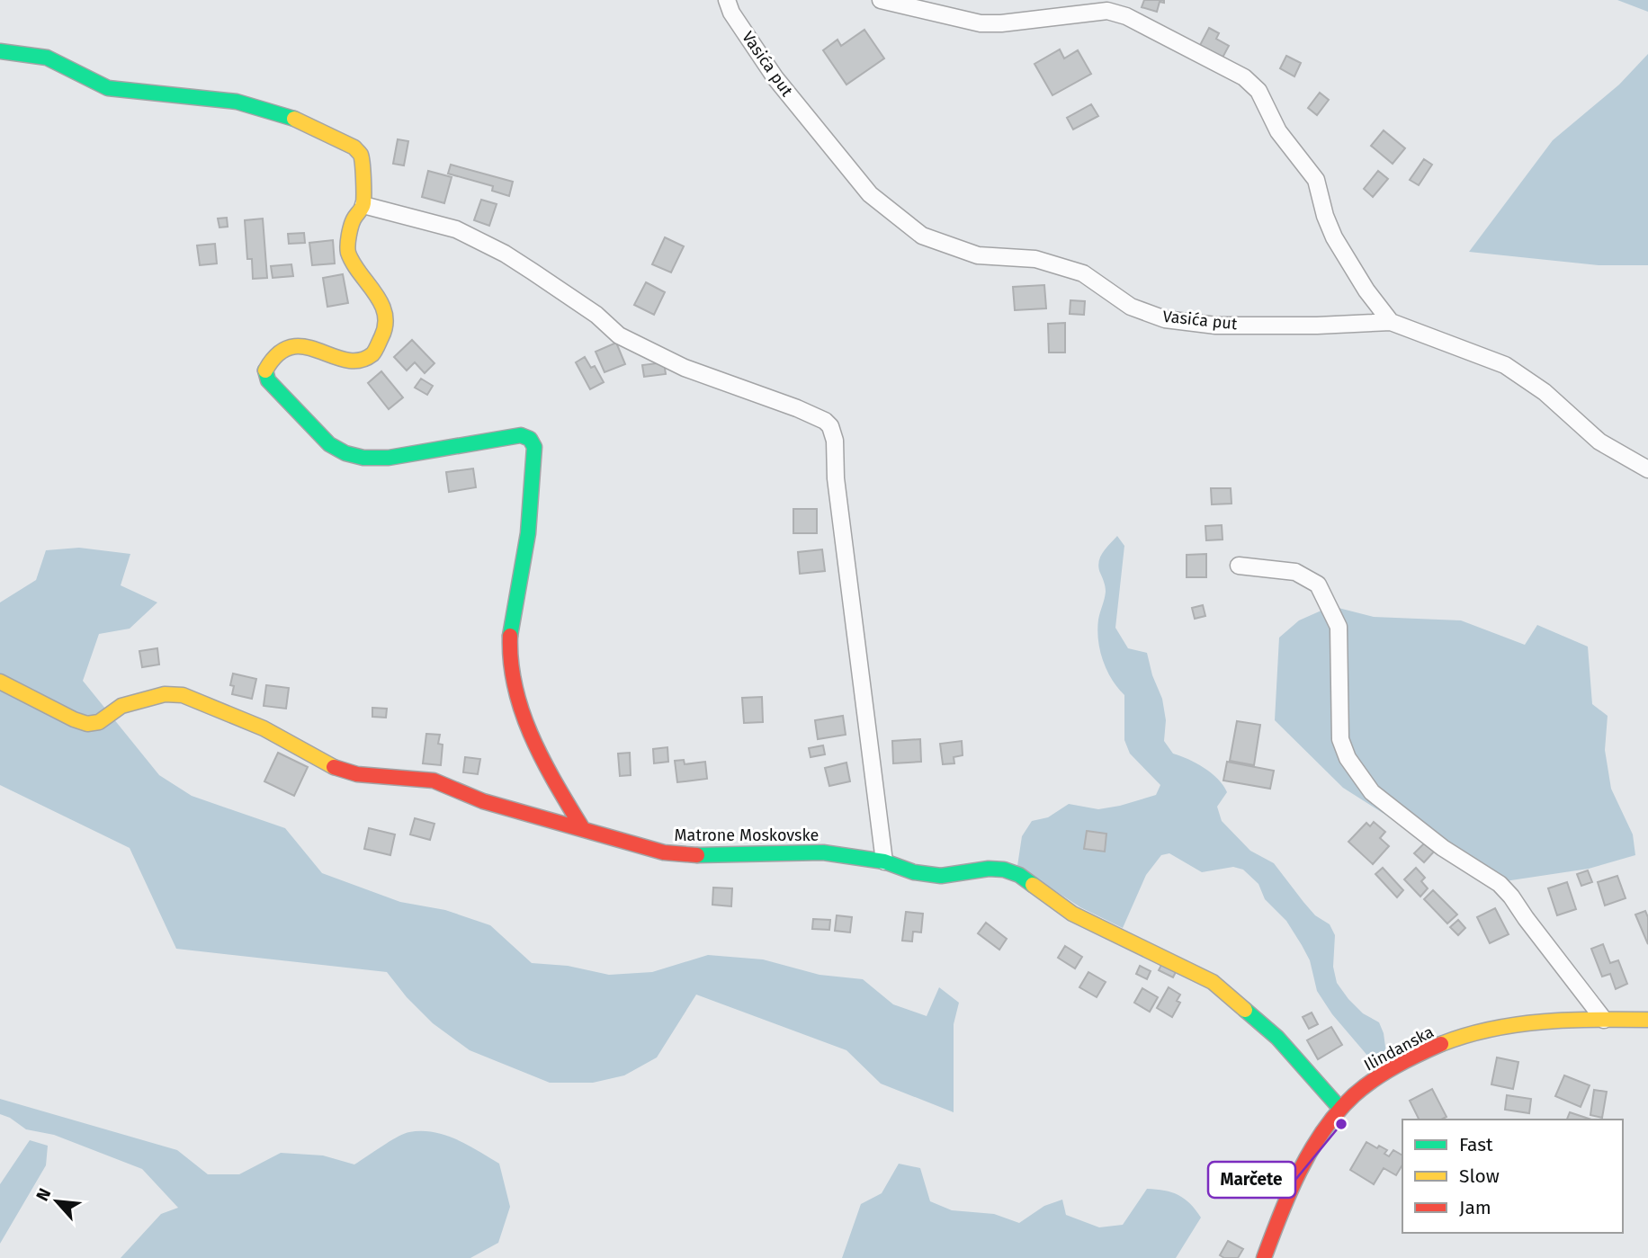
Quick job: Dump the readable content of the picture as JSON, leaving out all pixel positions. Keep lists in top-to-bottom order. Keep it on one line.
{"streets":{"street":["Vasića put","Matrone Moskovske","Ilindanska"]},"crossings":[["Matrone Moskovske","Ilindanska"]],"places":["Marčete"],"legend":["Fast","Slow","Jam"],"north":"top left"}
